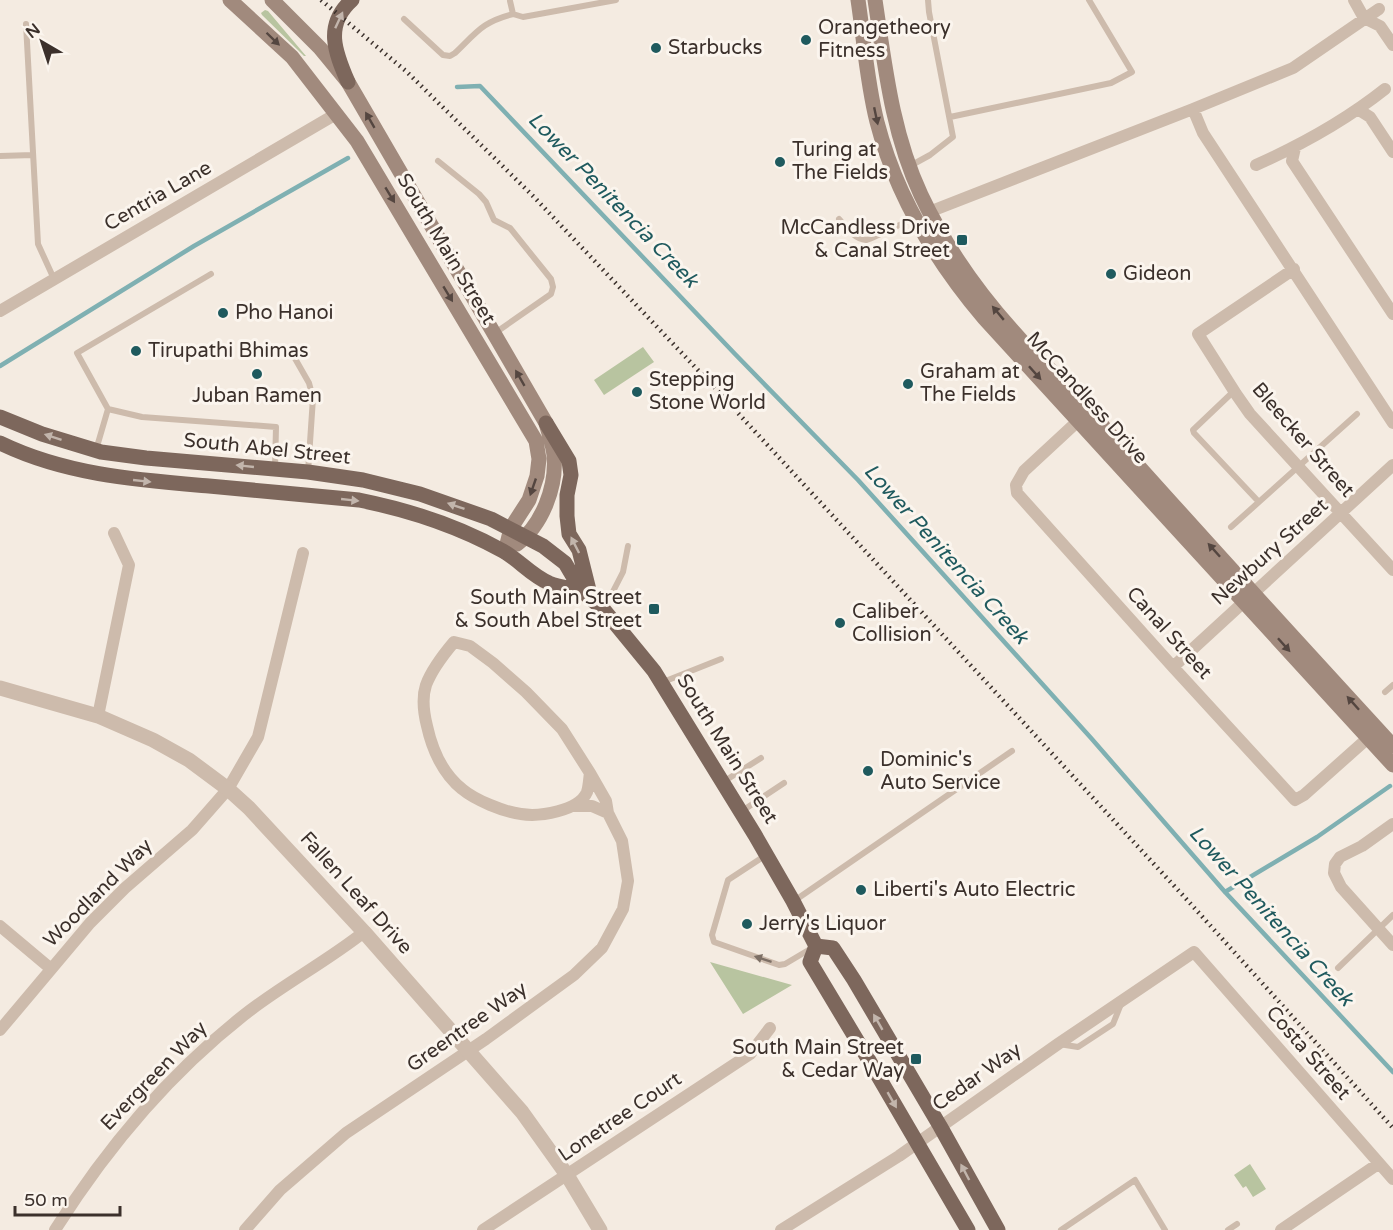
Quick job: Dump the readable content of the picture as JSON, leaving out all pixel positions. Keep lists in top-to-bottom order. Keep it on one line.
{"streets":{"main road":["South Main Street","McCandless Drive","South Abel Street"],"street":["Centria Lane","Bleecker Street","Newbury Street","Canal Street","Woodland Way","Fallen Leaf Drive","Greentree Way","Costa Street","Evergreen Way","Cedar Way","Lonetree Court"]},"crossings":[["Centria Lane","South Main Street"],["South Main Street","South Abel Street"],["South Main Street","Cedar Way"],["McCandless Drive","Newbury Street"],["McCandless Drive","Canal Street"],["Bleecker Street","Newbury Street"],["Newbury Street","Canal Street"],["Woodland Way","Fallen Leaf Drive"],["Fallen Leaf Drive","Greentree Way"],["Fallen Leaf Drive","Evergreen Way"],["Fallen Leaf Drive","Lonetree Court"],["Costa Street","Cedar Way"]],"water":["Lower Penitencia Creek"],"places":{"other":["Orangetheory Fitness","Starbucks","Turing at The Fields","Gideon","Pho Hanoi","Tirupathi Bhimas","Juban Ramen","Graham at The Fields","Stepping Stone World","Caliber Collision","Dominic's Auto Service","Liberti's Auto Electric","Jerry's Liquor"],"transit":["McCandless Drive & Canal Street","South Main Street & South Abel Street","South Main Street & Cedar Way"]},"scale_bar":"50 m","north":"top left"}
